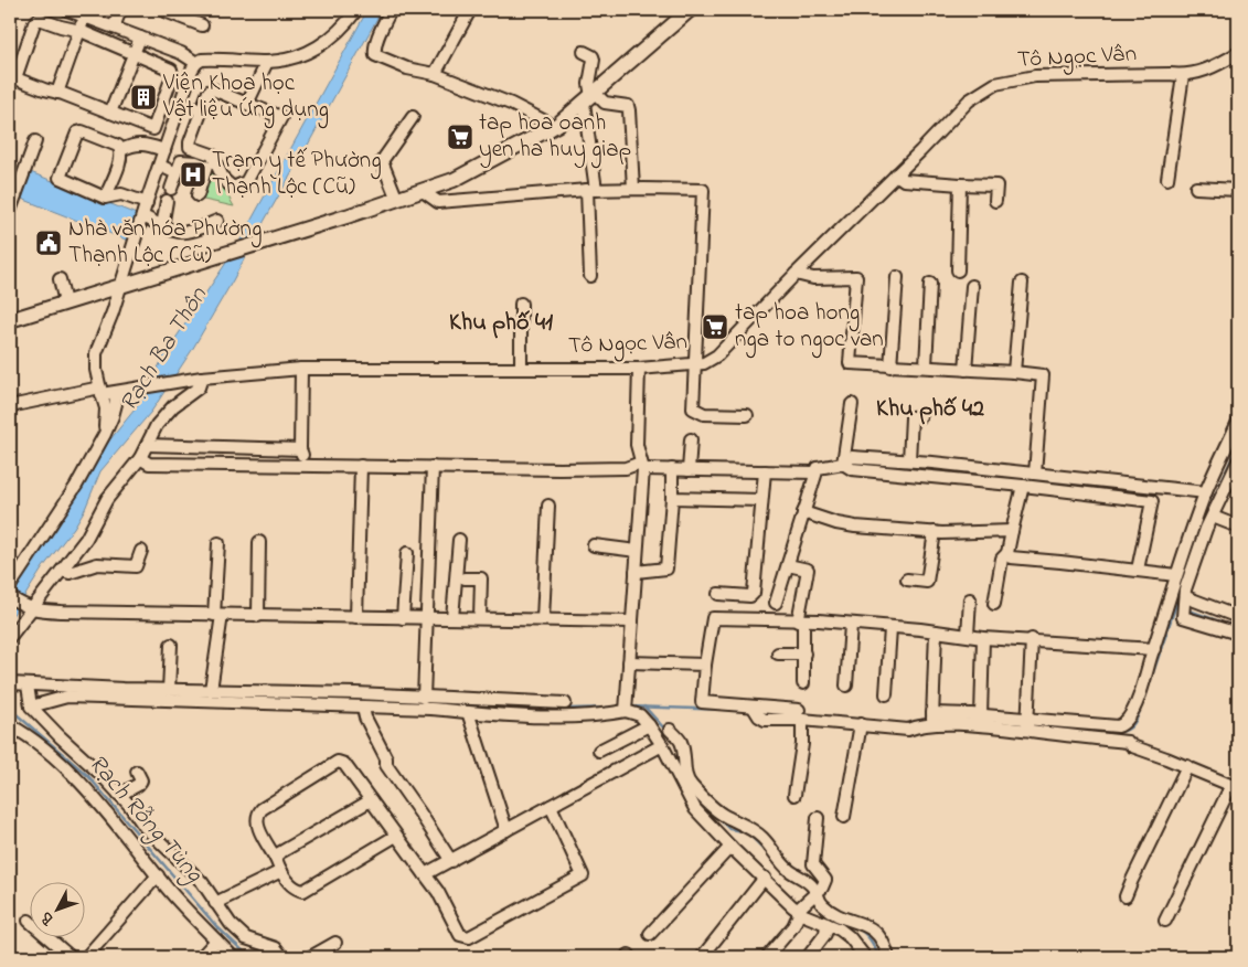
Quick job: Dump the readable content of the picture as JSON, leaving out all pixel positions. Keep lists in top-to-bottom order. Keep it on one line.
{"streets":{"street":["Tô Ngọc Vân"]},"districts":["Khu phố 41","Khu phố 42"],"water":["Rạch Ba Thôn","Rạch Rỗng Tùng"],"places":{"building":["Viện Khoa học Vật liệu Ứng dụng"],"supermarket":["tap hoa oanh yen ha huy giap","tap hoa hong nga to ngoc van"],"hospital":["Trạm y tế Phường Thạnh Lộc (Cũ)"],"public building":["Nhà văn hóa Phường Thạnh Lộc (Cũ)"]},"north":"bottom left"}
